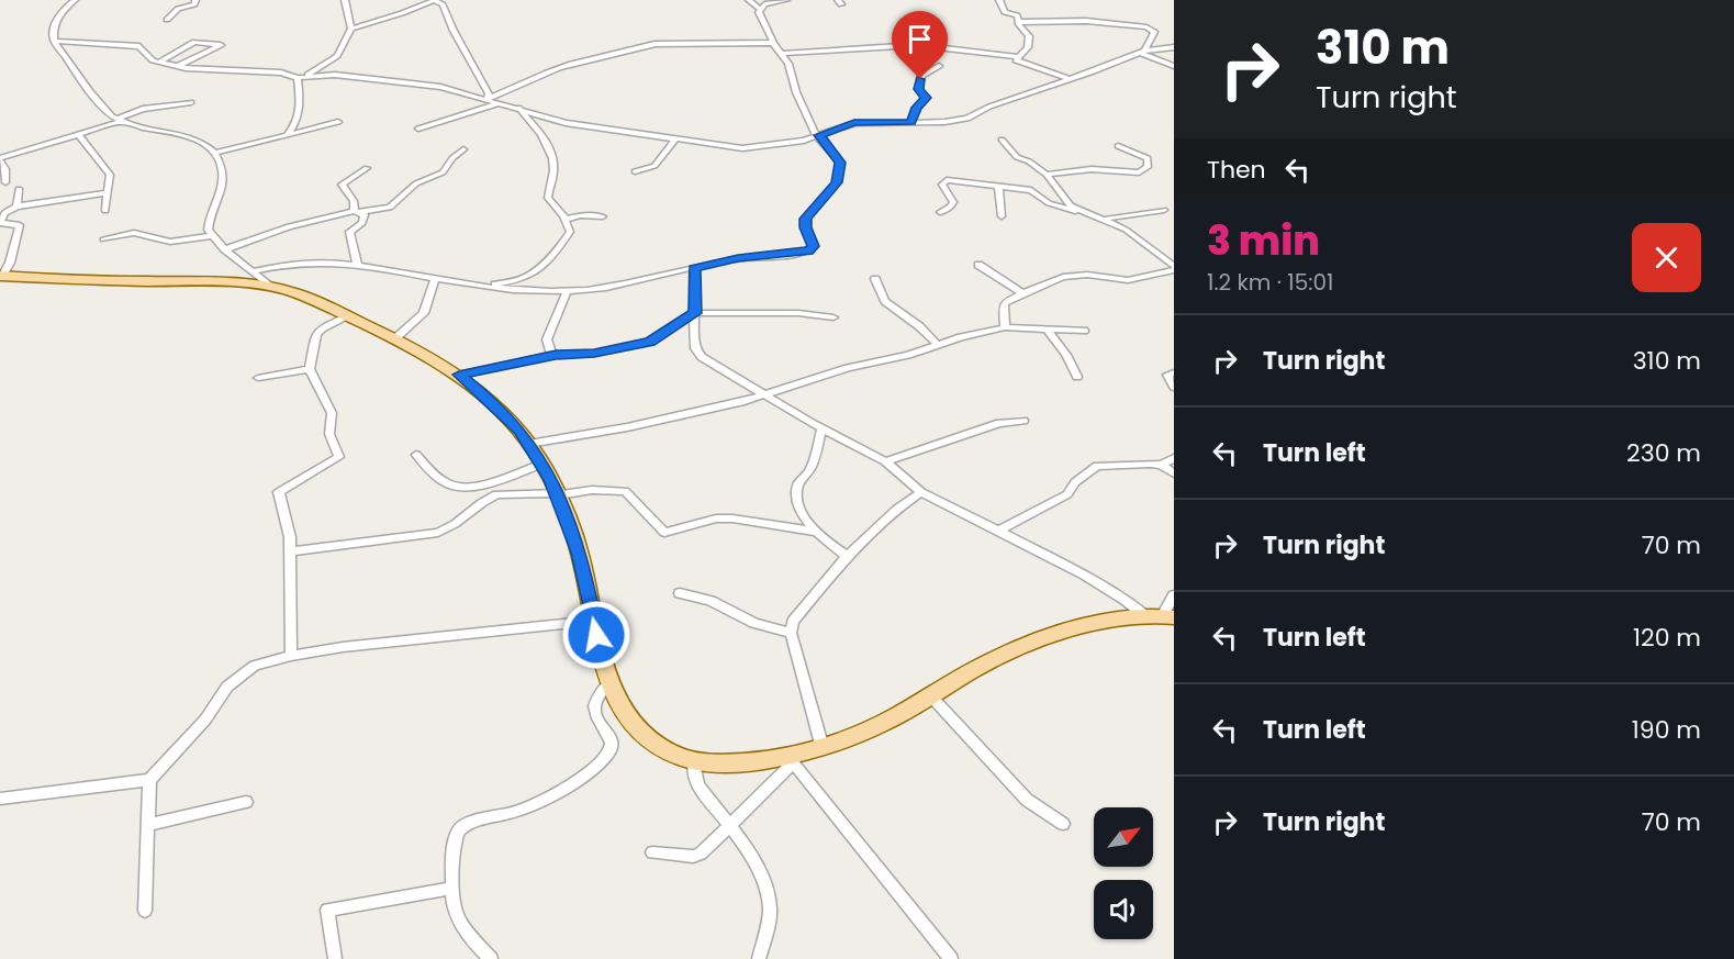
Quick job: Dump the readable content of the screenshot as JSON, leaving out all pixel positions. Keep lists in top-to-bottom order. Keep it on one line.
{"north":"top right","page":{"turn":["310 m","Turn right"],"then":"Then","heading":["3 min","1.2 km · 15:01"],"list":[{"name":"Turn right","value":"310 m"},{"name":"Turn left","value":"230 m"},{"name":"Turn right","value":"70 m"},{"name":"Turn left","value":"120 m"},{"name":"Turn left","value":"190 m"},{"name":"Turn right","value":"70 m"}]}}
